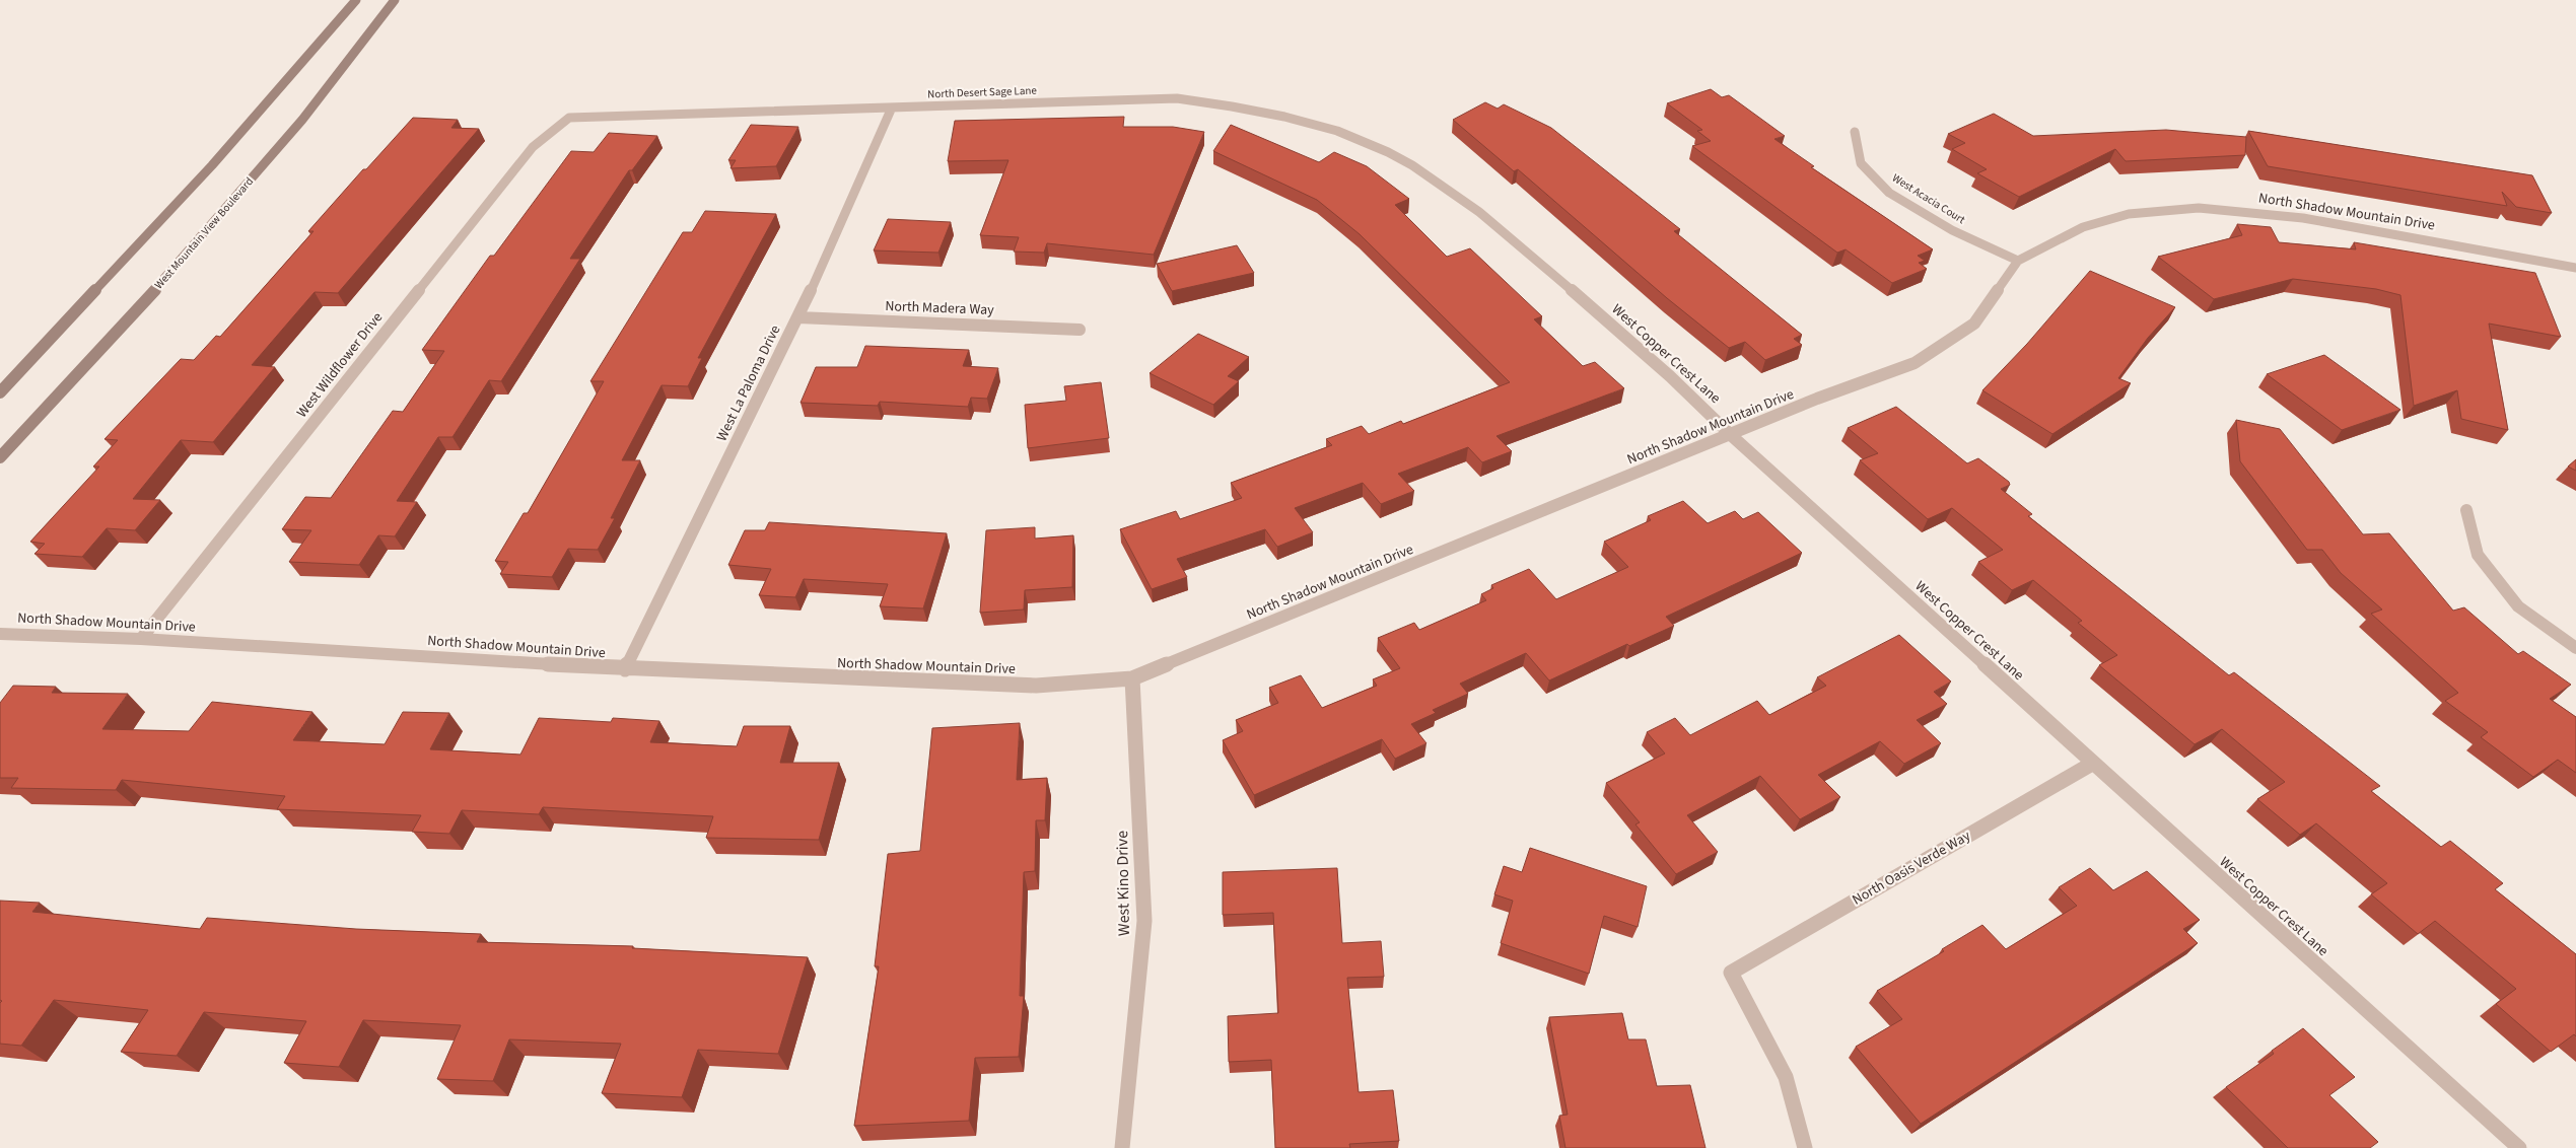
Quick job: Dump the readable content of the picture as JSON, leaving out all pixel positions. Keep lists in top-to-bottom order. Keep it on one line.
{"streets":{"street":["North Desert Sage Lane","West Acacia Court","North Shadow Mountain Drive","West Mountain View Boulevard","North Madera Way","West Copper Crest Lane","West Wildflower Drive","West La Paloma Drive","North Oasis Verde Way","West Kino Drive"]},"crossings":[["North Desert Sage Lane","West Copper Crest Lane"],["North Desert Sage Lane","West Wildflower Drive"],["North Desert Sage Lane","West La Paloma Drive"],["West Acacia Court","North Shadow Mountain Drive"],["North Shadow Mountain Drive","West Copper Crest Lane"],["North Shadow Mountain Drive","West Wildflower Drive"],["North Shadow Mountain Drive","West La Paloma Drive"],["North Shadow Mountain Drive","West Kino Drive"],["North Madera Way","West La Paloma Drive"],["West Copper Crest Lane","North Oasis Verde Way"]]}
